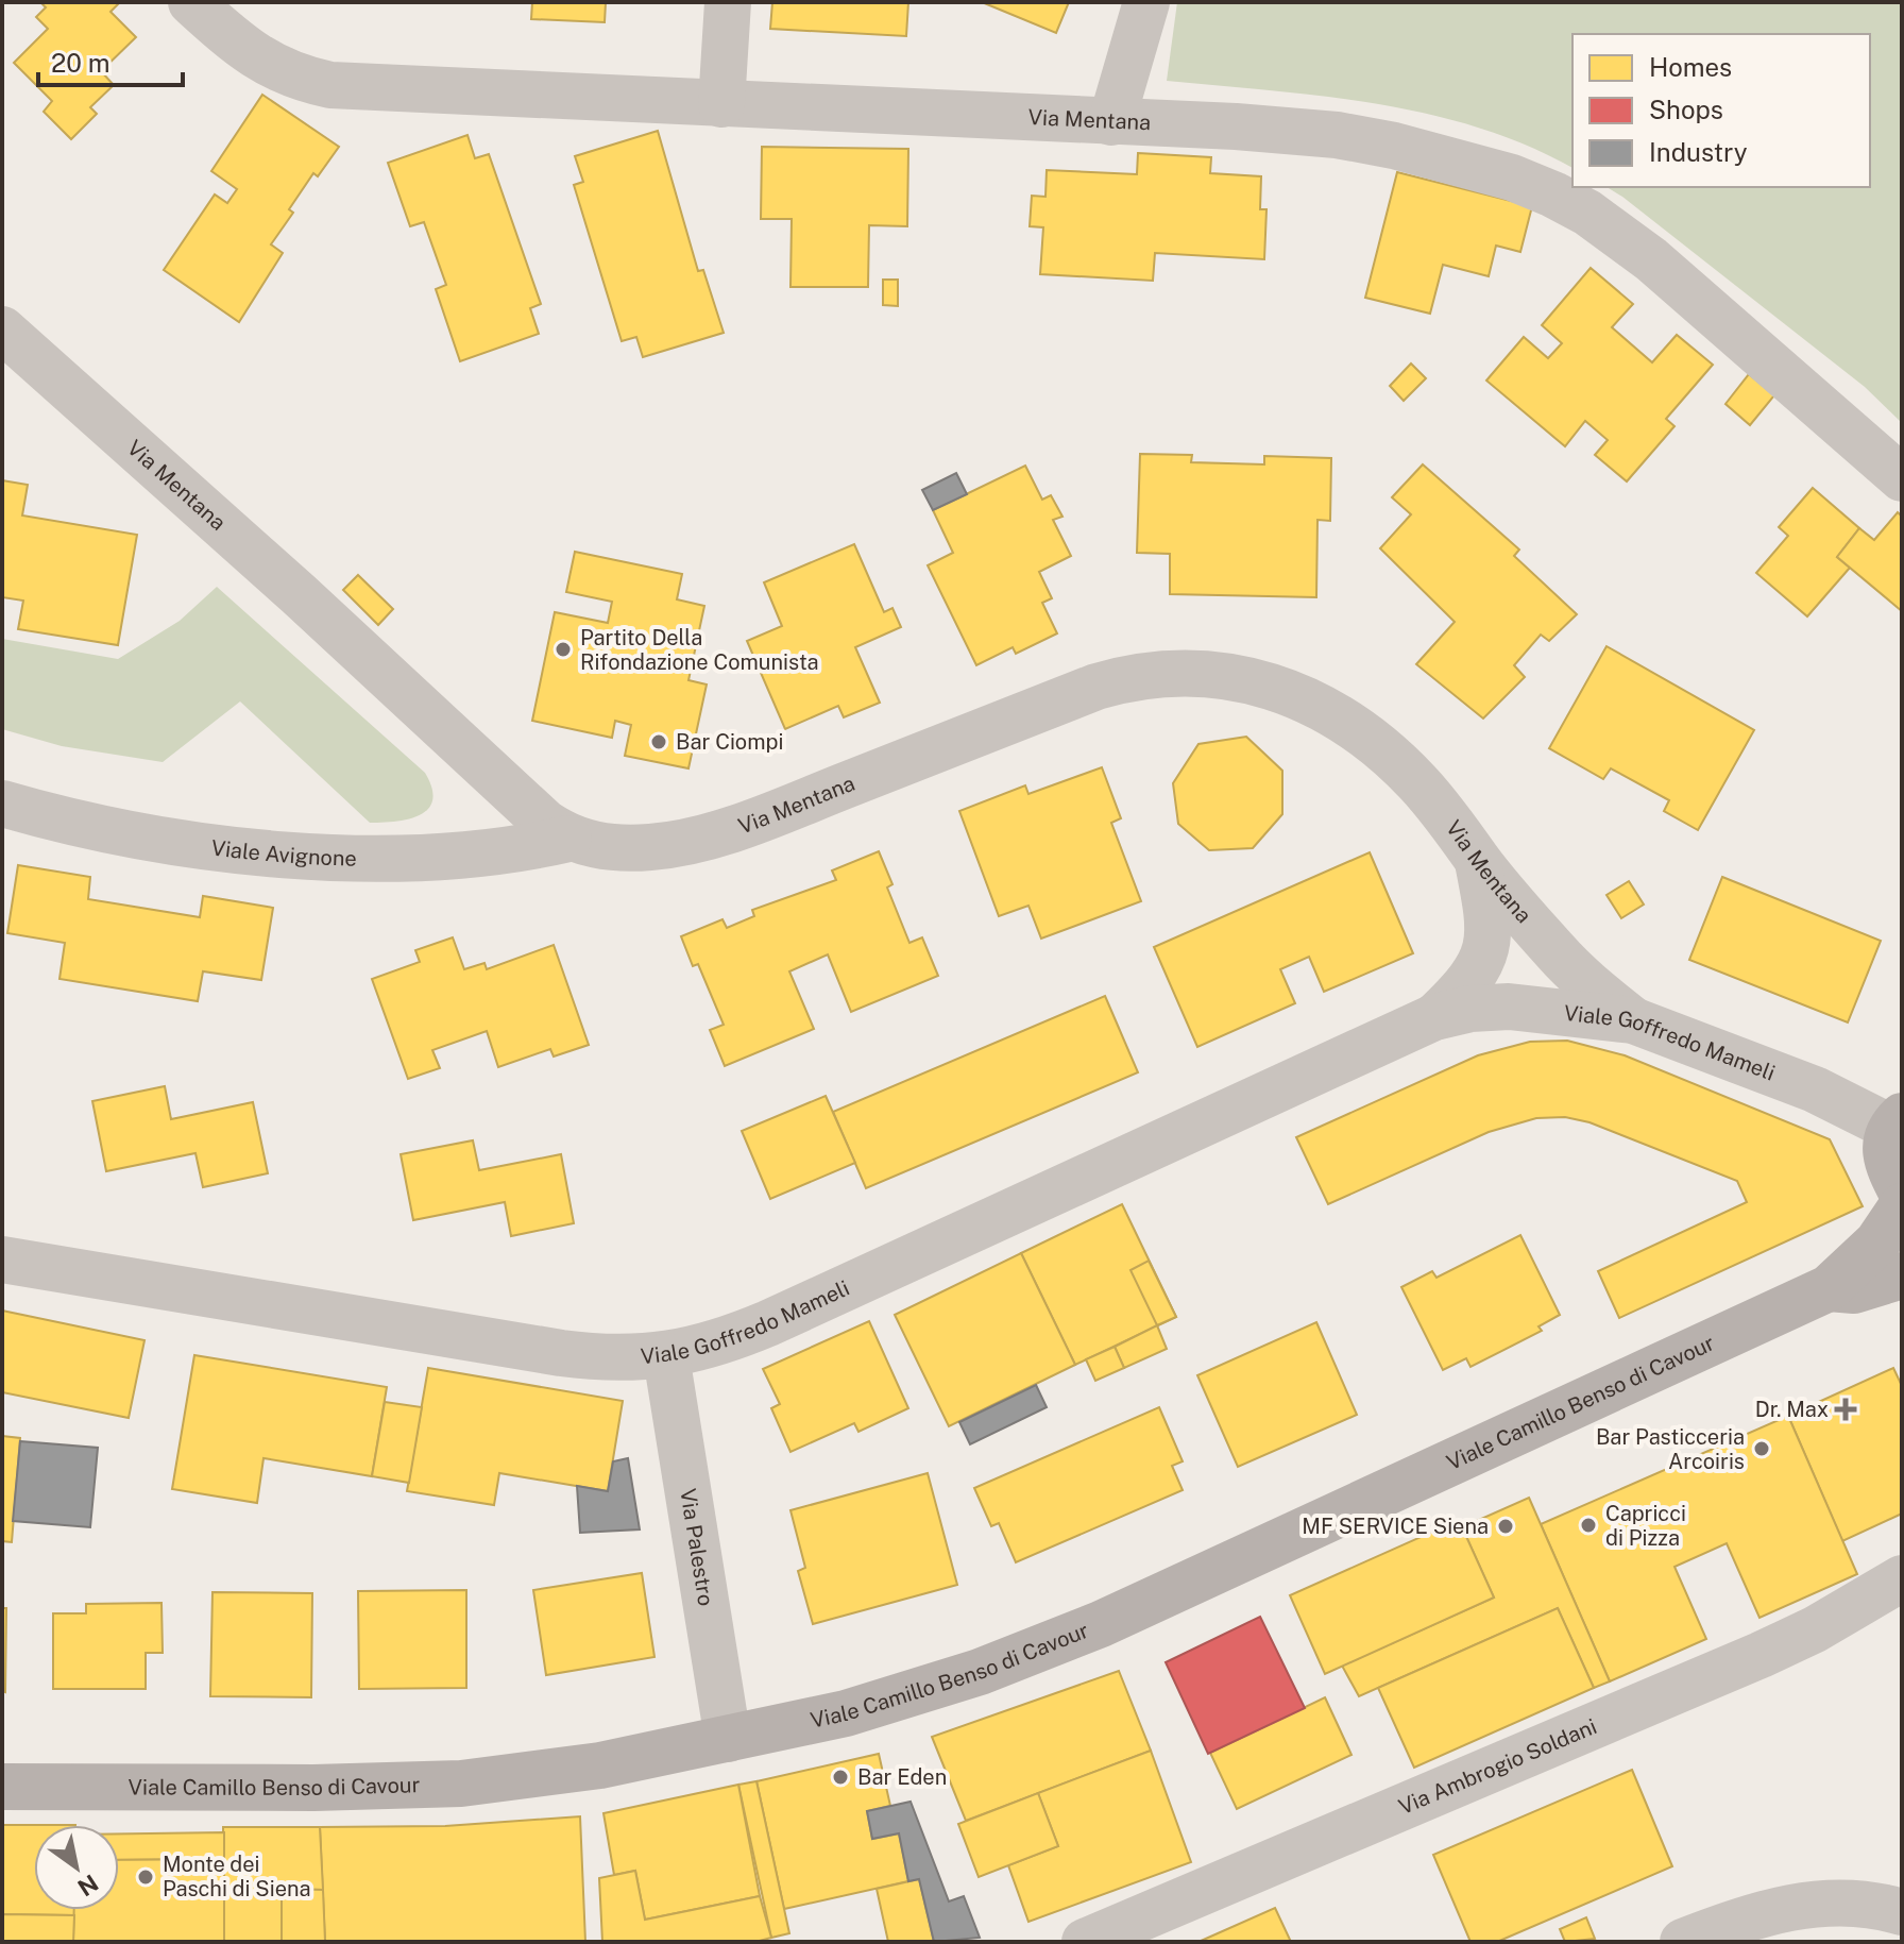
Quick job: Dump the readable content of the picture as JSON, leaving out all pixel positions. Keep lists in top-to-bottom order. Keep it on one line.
{"streets":{"main road":["Viale Camillo Benso di Cavour"],"street":["Via Mentana","Viale Avignone","Viale Goffredo Mameli","Via Palestro","Via Ambrogio Soldani"]},"crossings":[["Via Mentana","Viale Avignone"],["Via Mentana","Viale Goffredo Mameli"],["Viale Goffredo Mameli","Via Palestro"],["Viale Camillo Benso di Cavour","Via Palestro"]],"places":{"other":["Partito Della Rifondazione Comunista","Bar Ciompi","Bar Pasticceria Arcoiris","Capricci di Pizza","MF SERVICE Siena","Bar Eden","Monte dei Paschi di Siena"],"health":["Dr. Max"]},"legend":["Homes","Shops","Industry"],"scale_bar":"20 m","north":"bottom right"}
